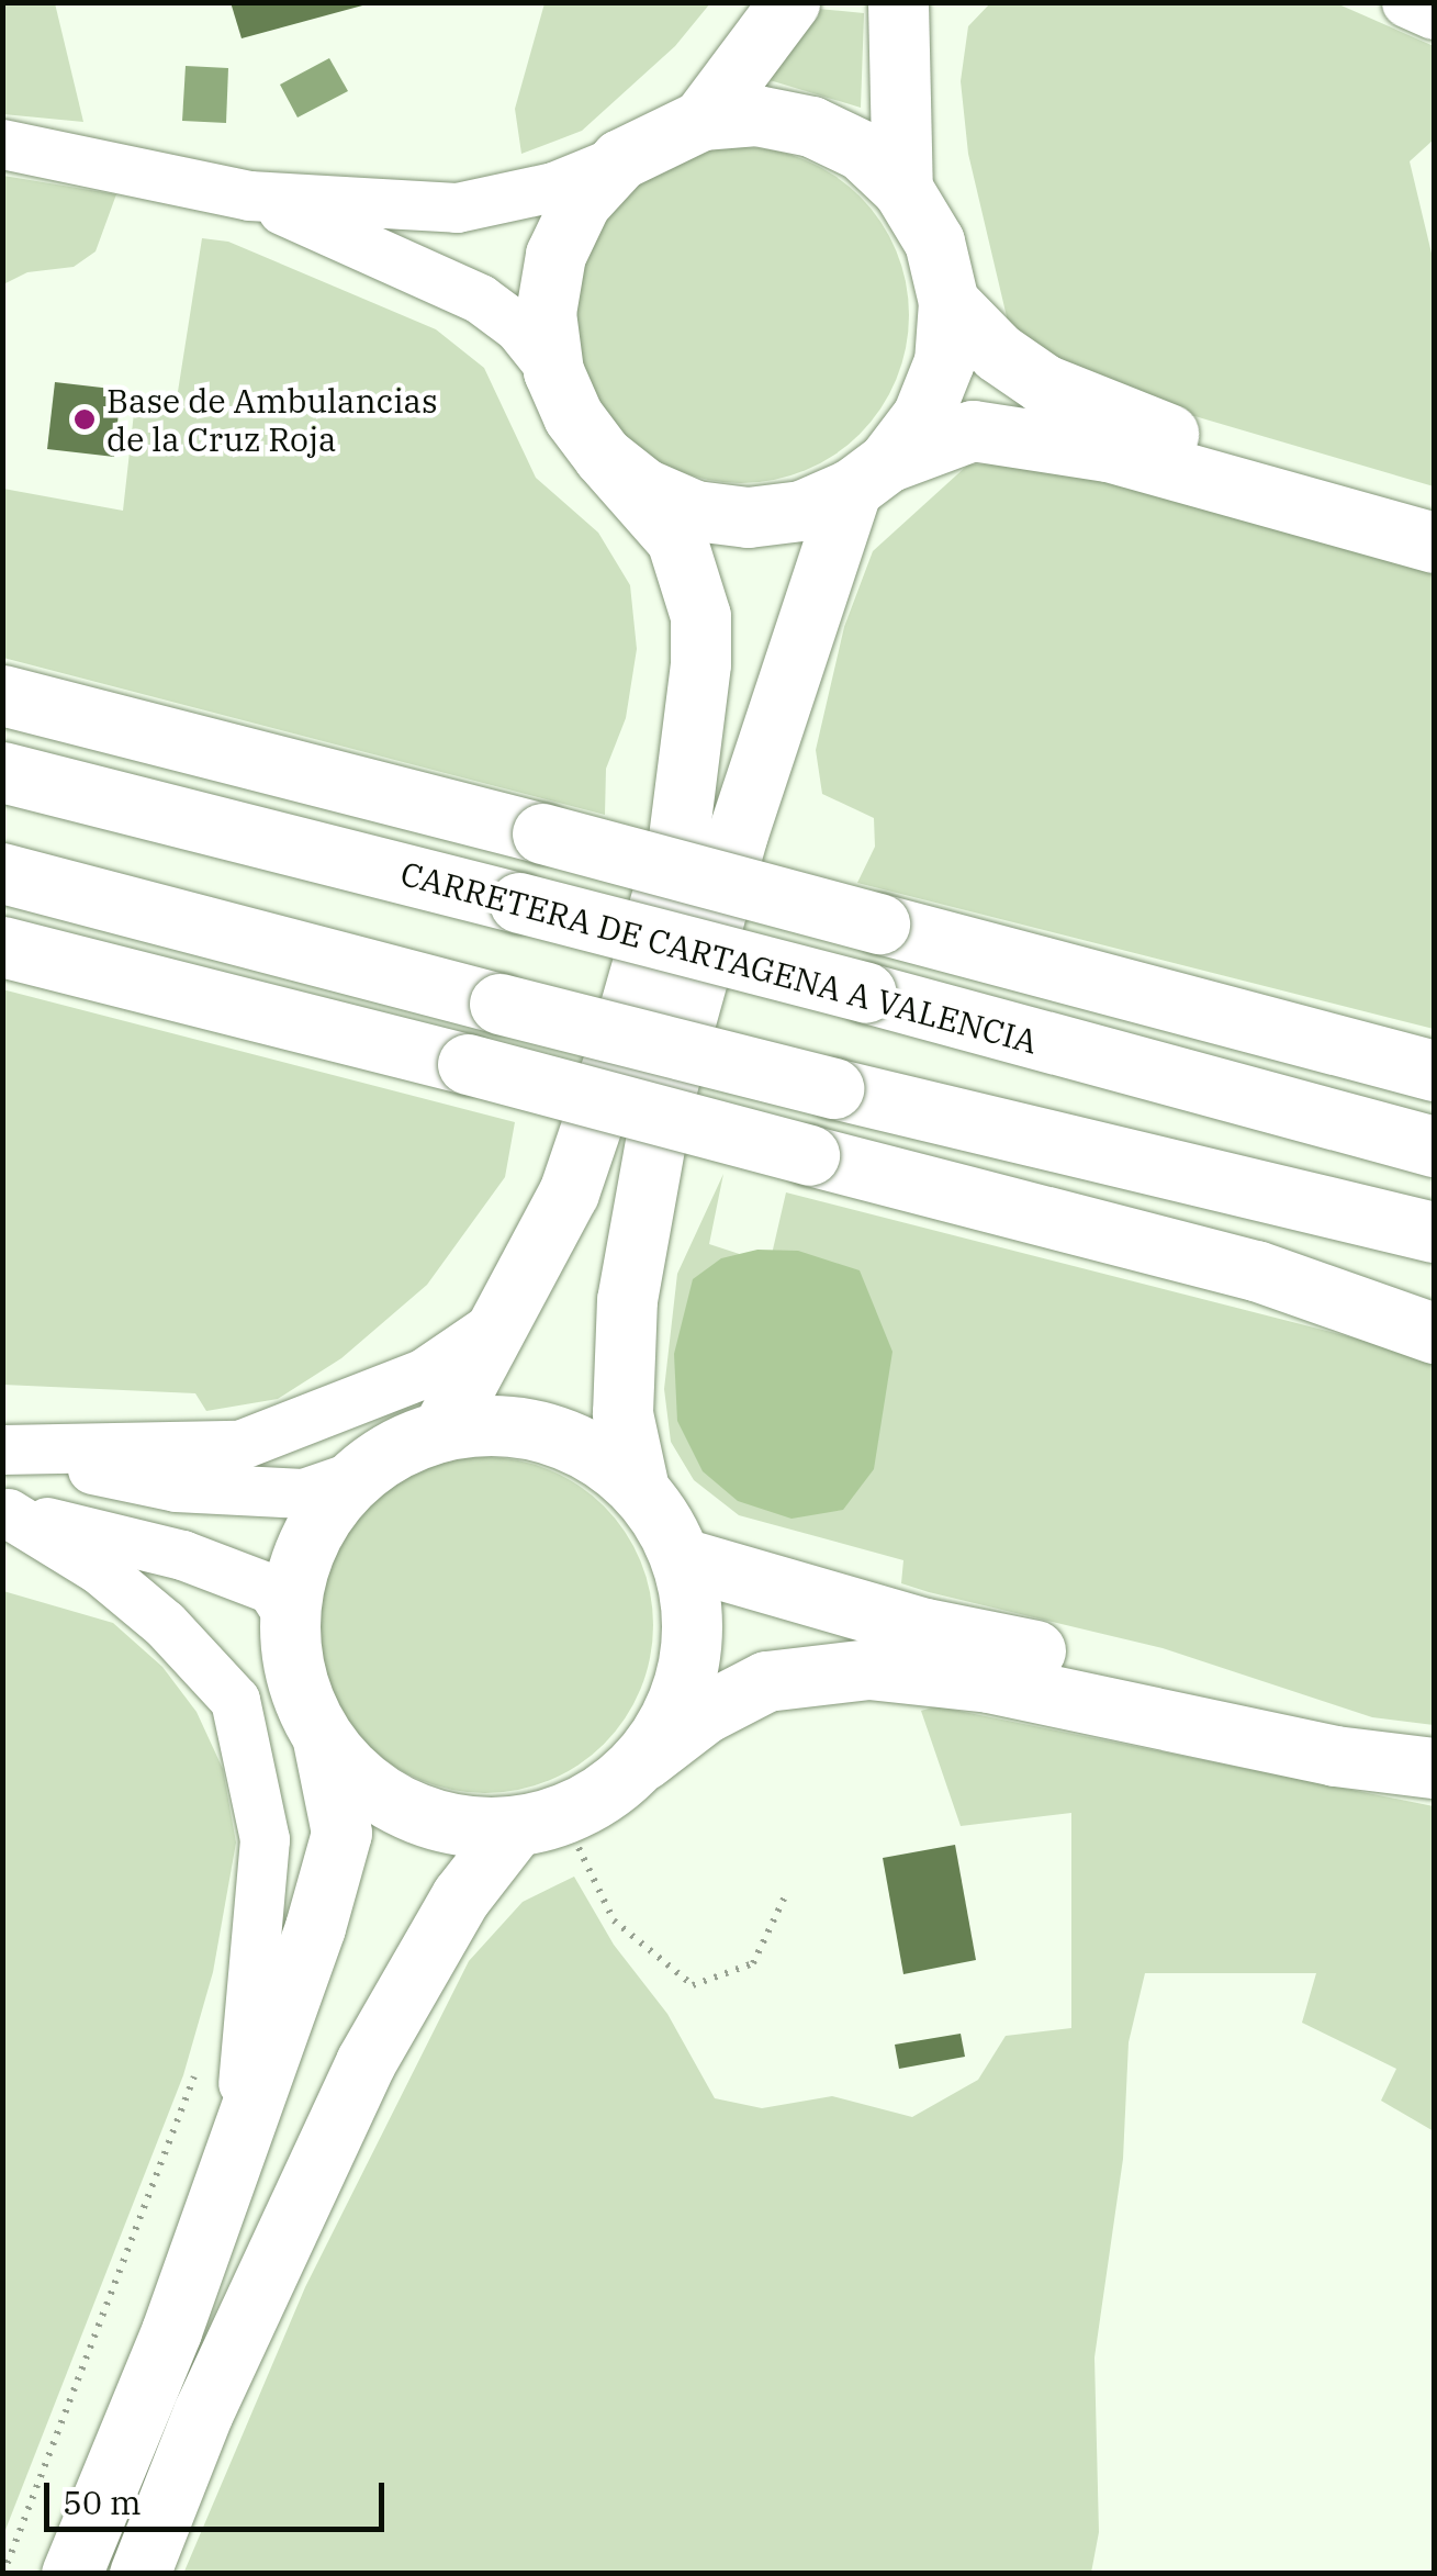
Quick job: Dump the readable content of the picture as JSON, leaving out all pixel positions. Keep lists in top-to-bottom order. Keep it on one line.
{"streets":{"main road":["CARRETERA DE CARTAGENA A VALENCIA"]},"places":["Base de Ambulancias de la Cruz Roja"],"scale_bar":"50 m"}
